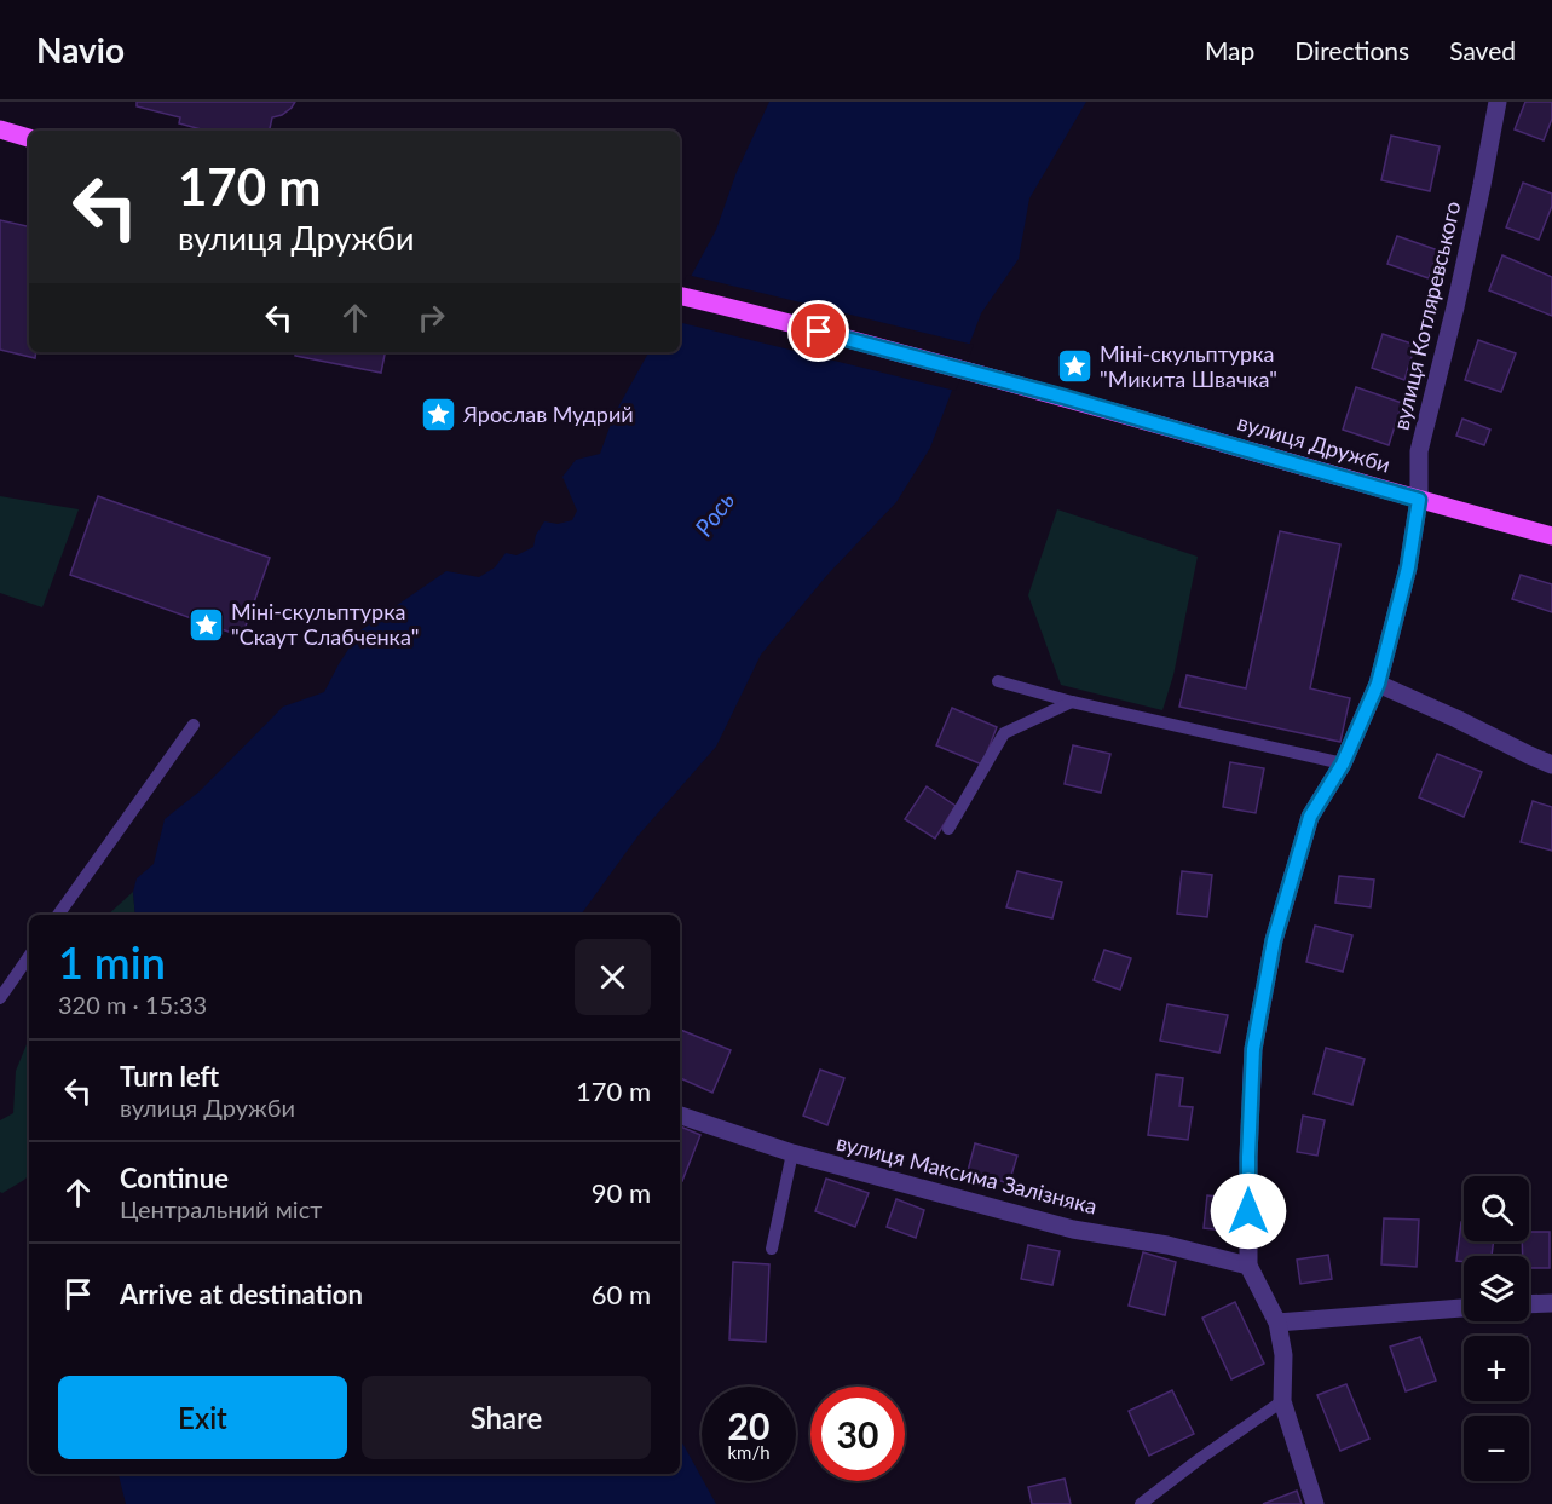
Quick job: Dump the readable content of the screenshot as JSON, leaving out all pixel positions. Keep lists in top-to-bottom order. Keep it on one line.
{"streets":{"main road":["вулиця Дружби"],"street":["вулиця Котляревського","вулиця Максима Залізняка"]},"crossings":[["вулиця Котляревського","вулиця Дружби"],["вулиця Котляревського","вулиця Максима Залізняка"]],"water":["Рось"],"places":{"place":["Міні-скульптурка \"Микита Швачка\"","Ярослав Мудрий","Міні-скульптурка \"Скаут Слабченка\""]},"page":{"header":"Navio","nav":["Map","Directions","Saved"],"turn":["170 m","вулиця Дружби"],"heading":["1 min","320 m · 15:33"],"list":[{"name":"Turn left","note":"вулиця Дружби","value":"170 m"},{"name":"Continue","note":"Центральний міст","value":"90 m"},{"name":"Arrive at destination","value":"60 m"}],"map_buttons":["+","−"],"buttons":["Exit","Share"],"speed":"20 km/h","limit":"30"}}
